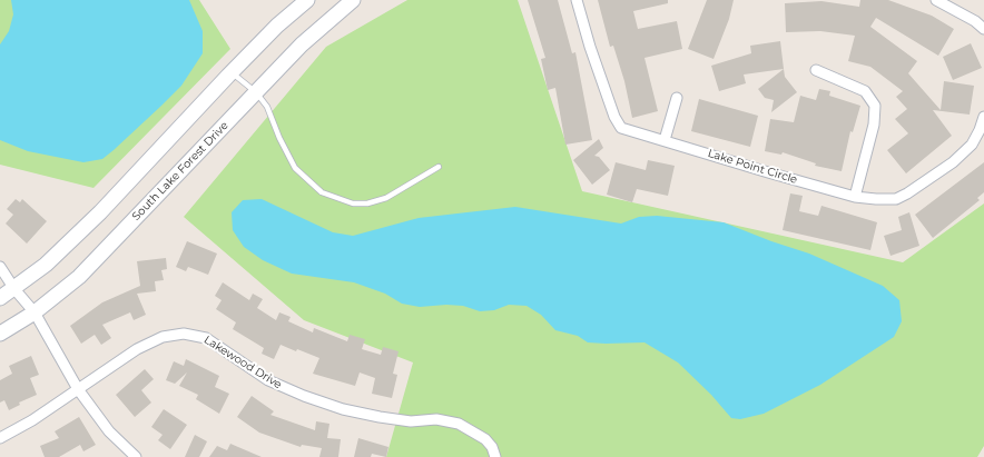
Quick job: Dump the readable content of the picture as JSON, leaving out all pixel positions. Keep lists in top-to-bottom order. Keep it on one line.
{"streets":{"main road":["South Lake Forest Drive"],"street":["Lake Point Circle","Lakewood Drive"]}}
